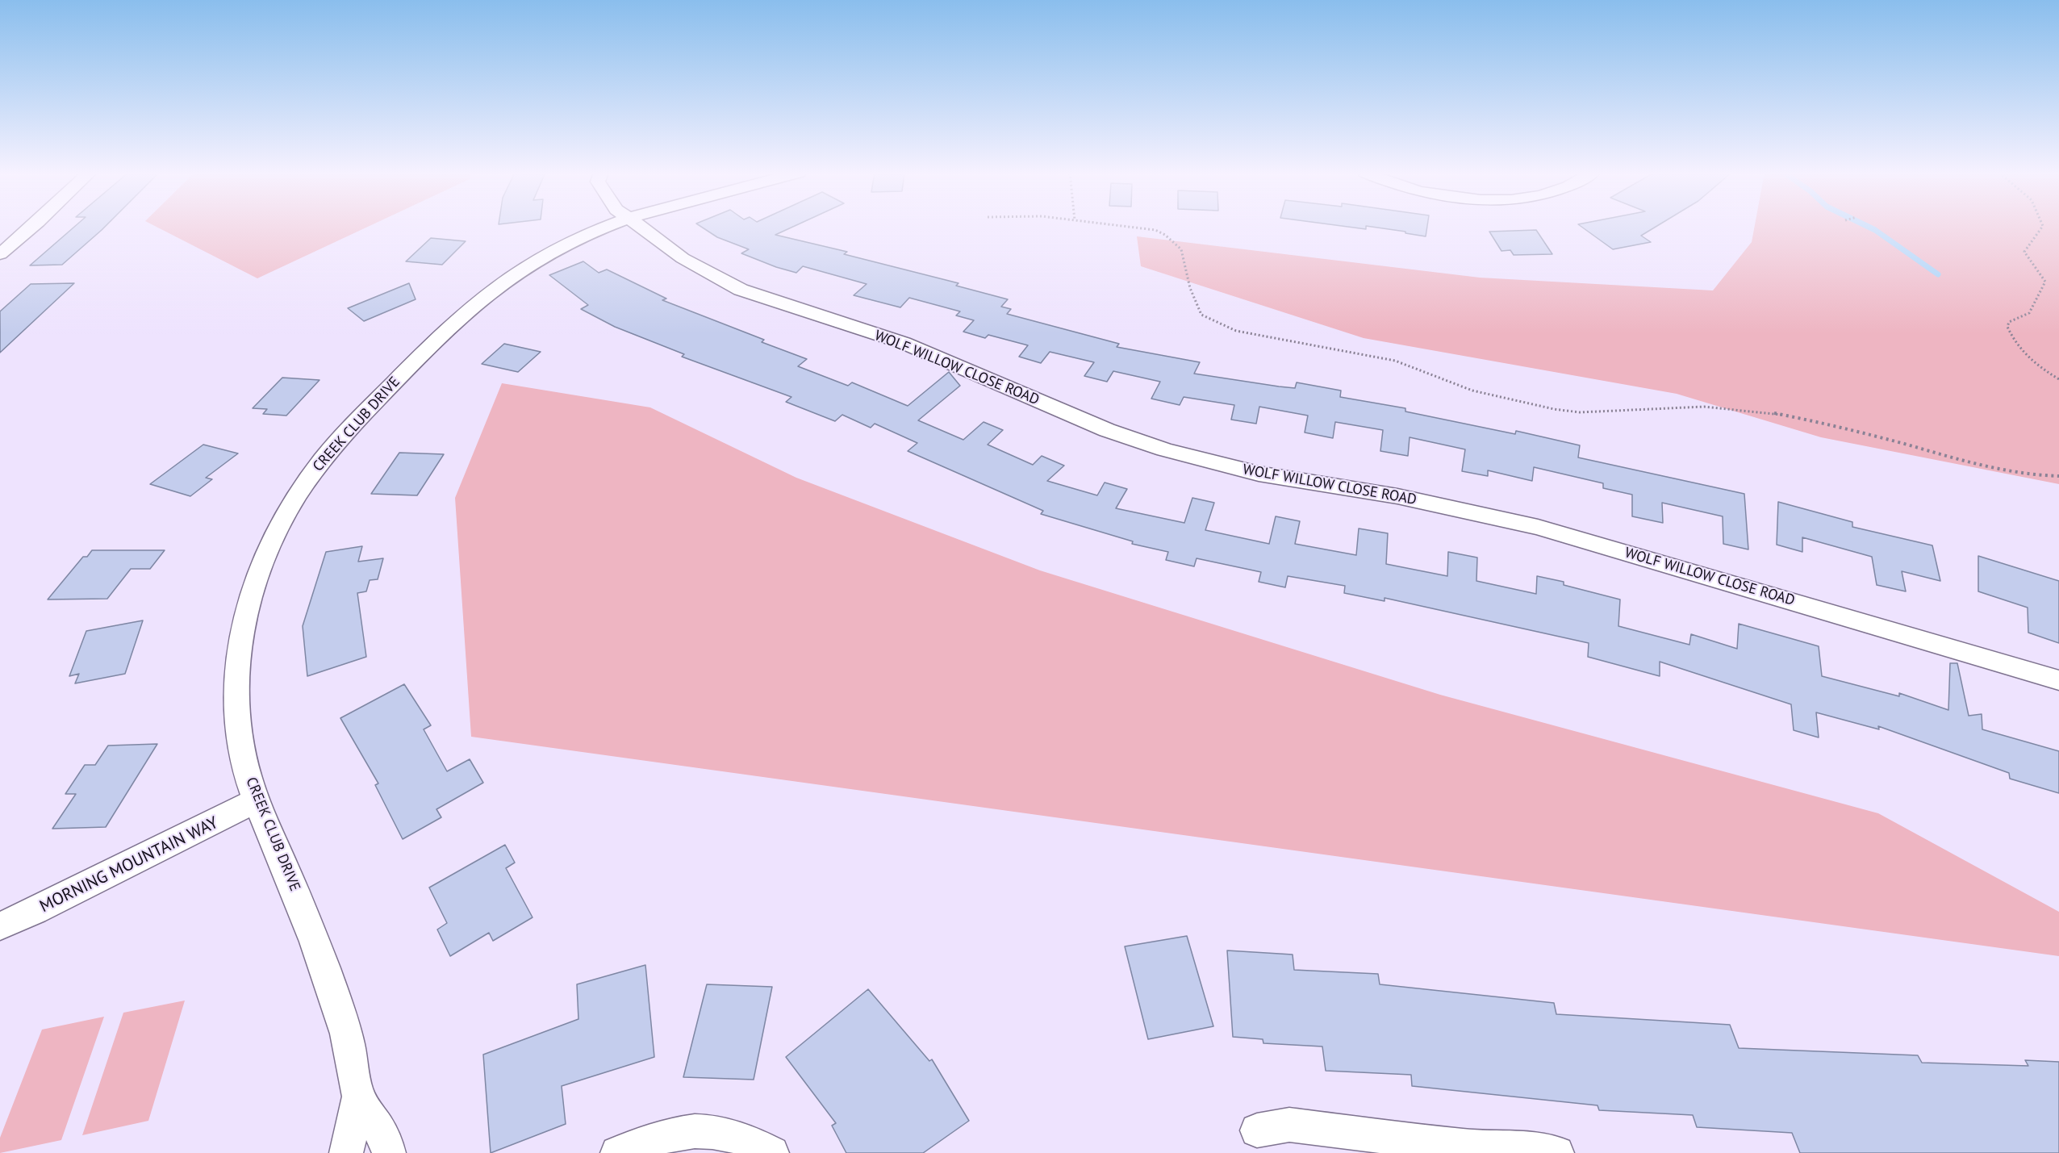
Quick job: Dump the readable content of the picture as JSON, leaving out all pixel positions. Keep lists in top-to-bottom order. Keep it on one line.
{"streets":{"street":["WOLF WILLOW CLOSE ROAD","CREEK CLUB DRIVE","MORNING MOUNTAIN WAY"]},"crossings":[["CREEK CLUB DRIVE","MORNING MOUNTAIN WAY"]]}
